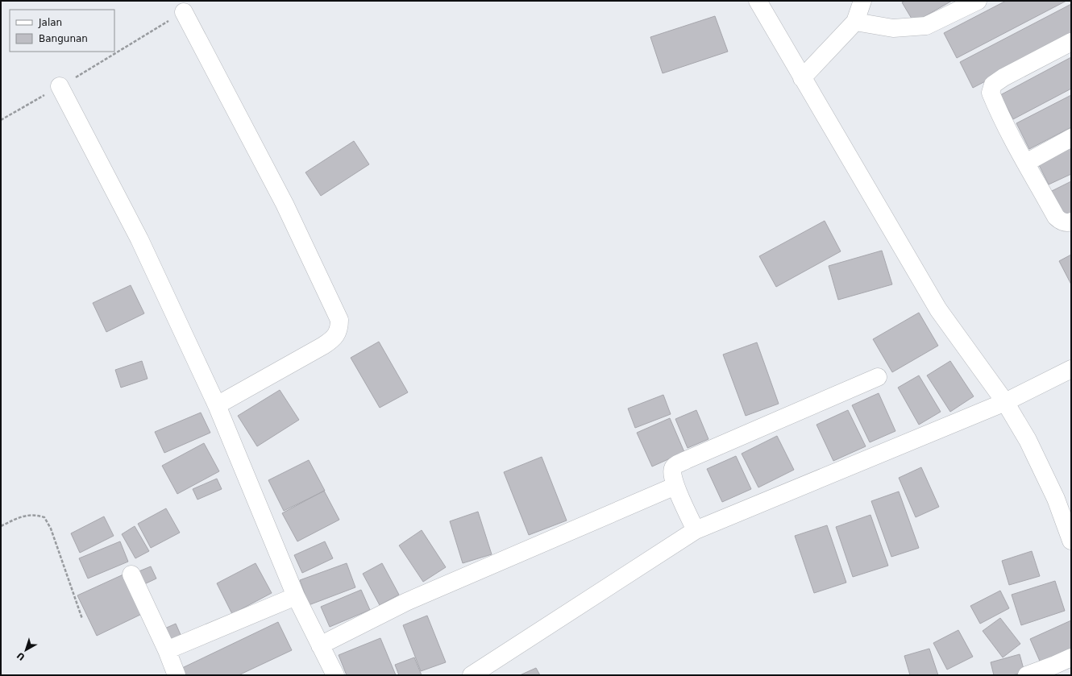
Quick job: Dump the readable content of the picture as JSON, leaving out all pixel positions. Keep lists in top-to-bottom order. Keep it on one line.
{"legend":["Jalan","Bangunan"],"north":"bottom left"}
